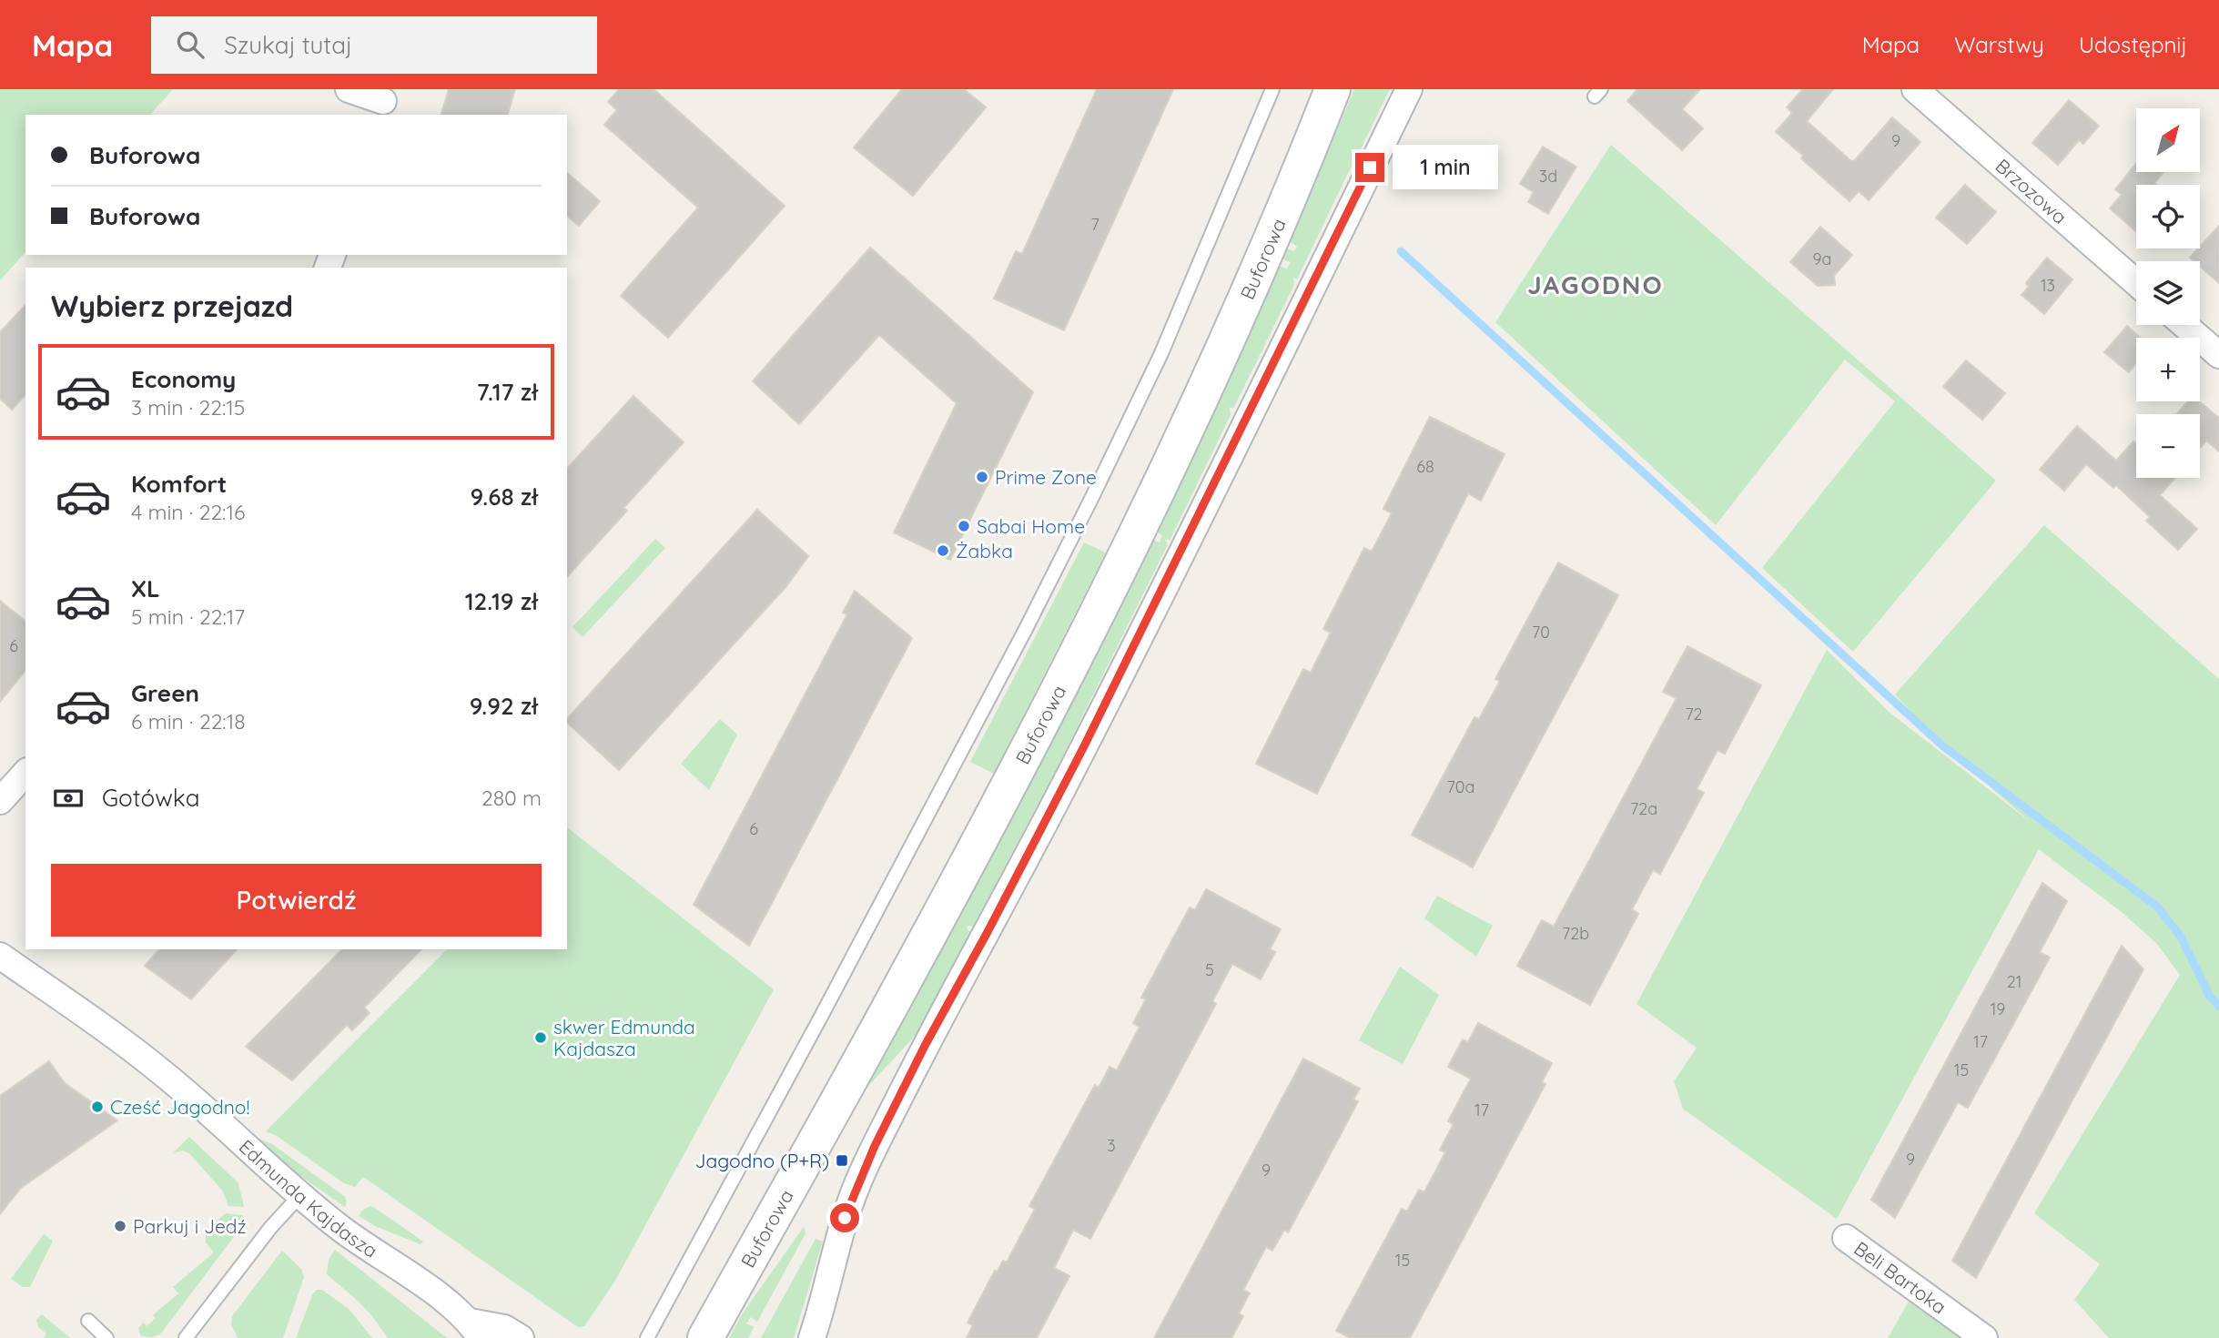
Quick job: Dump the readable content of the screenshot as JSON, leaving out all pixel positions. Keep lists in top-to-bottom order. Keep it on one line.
{"streets":{"main road":["Buforowa"],"street":["Brzozowa","Edmunda Kajdasza","Beli Bartoka"]},"districts":["JAGODNO"],"places":{"other":["Prime Zone","Sabai Home","Żabka","skwer Edmunda Kajdasza","Cześć Jagodno!","Parkuj i Jedź"],"transit":["Jagodno (P+R)"]},"house_numbers":["9","3d","7","9a","13","68","70","6","72","70a","72a","6","72b","5","21","19","17","15","17","3","9","9","15"],"north":"top right","page":{"header":"Mapa","search":"Szukaj tutaj","nav":["Mapa","Warstwy","Udostępnij"],"map_buttons":["+","−"],"banner":["Buforowa","Buforowa"],"bubble":"1 min","heading":"Wybierz przejazd","list":[{"name":"Economy","note":"3 min · 22:15","value":"7.17 zł"},{"name":"Komfort","note":"4 min · 22:16","value":"9.68 zł"},{"name":"XL","note":"5 min · 22:17","value":"12.19 zł"},{"name":"Green","note":"6 min · 22:18","value":"9.92 zł"}],"pay":["Gotówka","280 m"],"buttons":"Potwierdź"}}
